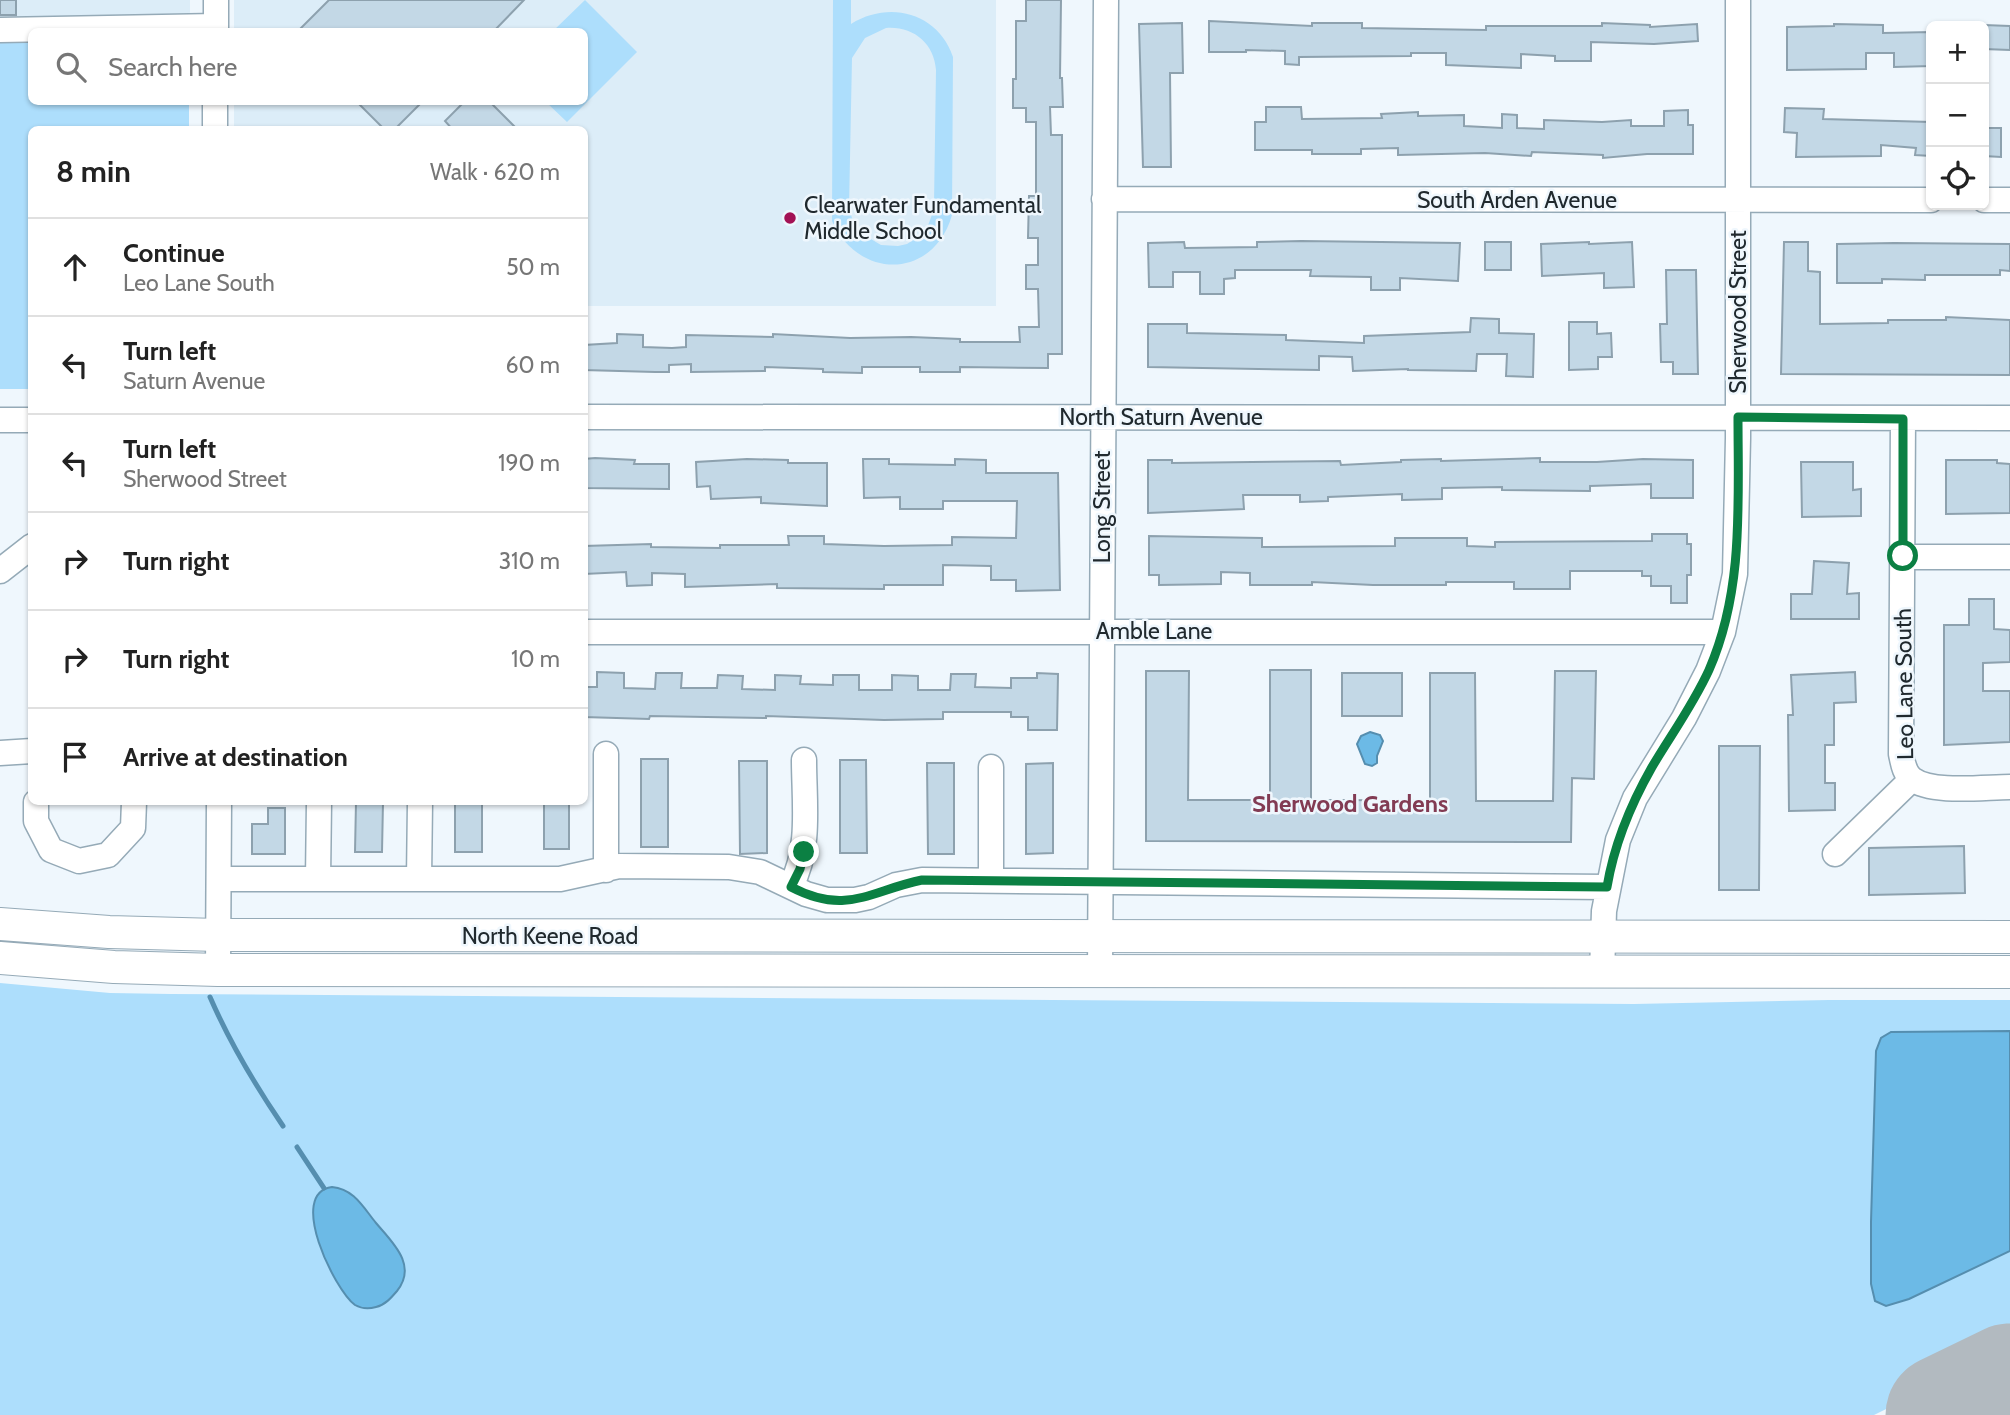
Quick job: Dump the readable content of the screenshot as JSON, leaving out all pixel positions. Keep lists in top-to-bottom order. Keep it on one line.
{"streets":{"main road":["North Keene Road"],"street":["South Arden Avenue","Sherwood Street","North Saturn Avenue","Long Street","Amble Lane","Leo Lane South"]},"crossings":[["South Arden Avenue","Sherwood Street"],["South Arden Avenue","Long Street"],["Sherwood Street","North Saturn Avenue"],["Sherwood Street","Amble Lane"],["Sherwood Street","North Keene Road"],["North Saturn Avenue","Long Street"],["North Saturn Avenue","Leo Lane South"],["Long Street","Amble Lane"],["Long Street","North Keene Road"]],"districts":["Sherwood Gardens"],"places":["Clearwater Fundamental Middle School"],"page":{"map_buttons":["+","−"],"search":"Search here","heading":["8 min","Walk · 620 m"],"list":[["Continue","Leo Lane South","50 m"],["Turn left","Saturn Avenue","60 m"],["Turn left","Sherwood Street","190 m"],["Turn right","310 m"],["Turn right","10 m"],"Arrive at destination"]}}
